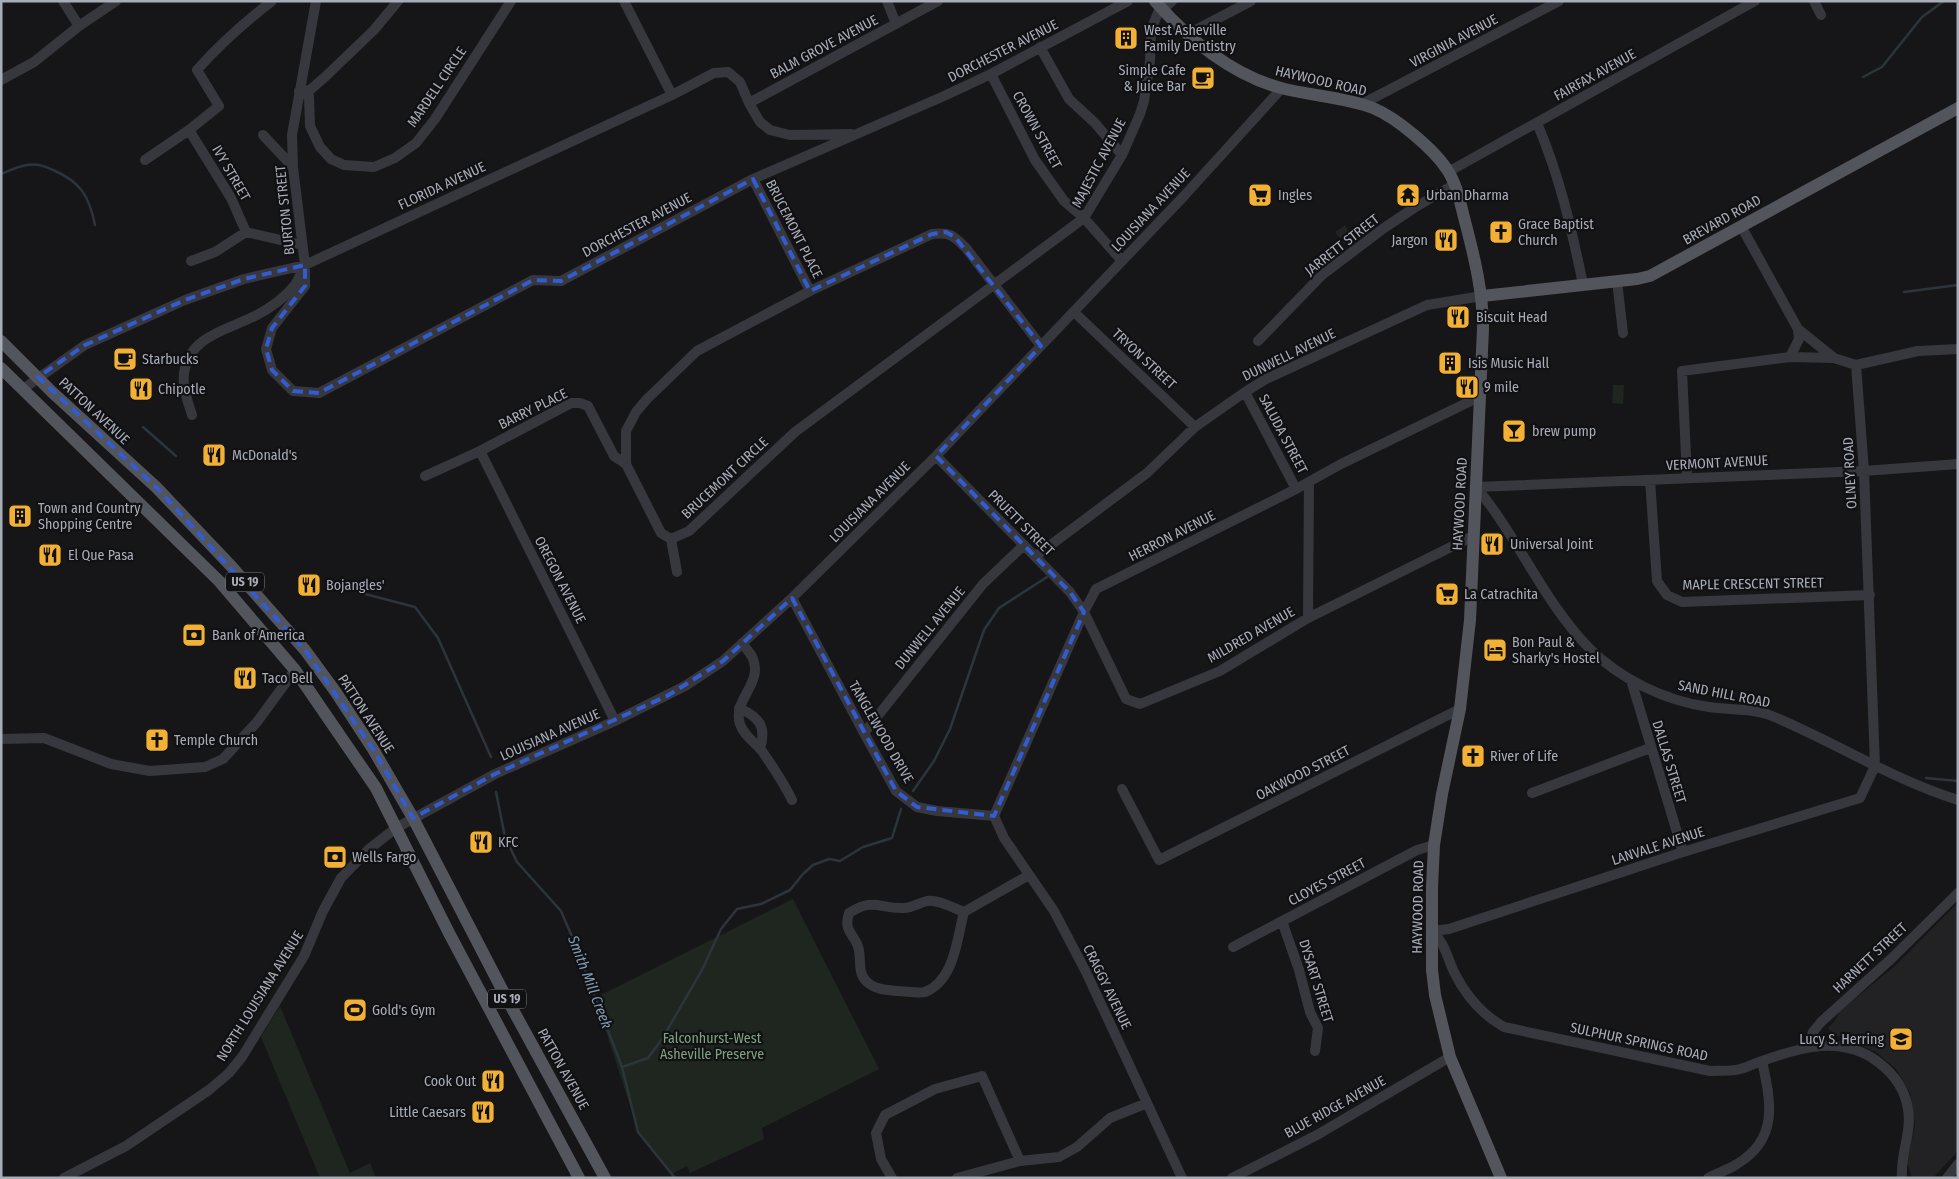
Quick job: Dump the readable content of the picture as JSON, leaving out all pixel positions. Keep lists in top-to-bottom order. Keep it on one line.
{"streets":{"main road":["HAYWOOD ROAD","BREVARD ROAD","PATTON AVENUE","US 19"],"street":["VIRGINIA AVENUE","BALM GROVE AVENUE","DORCHESTER AVENUE","FAIRFAX AVENUE","MARDELL CIRCLE","CROWN STREET","MAJESTIC AVENUE","IVY STREET","FLORIDA AVENUE","BURTON STREET","LOUISIANA AVENUE","BRUCEMONT PLACE","JARRETT STREET","DUNWELL AVENUE","TRYON STREET","BARRY PLACE","SALUDA STREET","VERMONT AVENUE","OLNEY ROAD","BRUCEMONT CIRCLE","PRUETT STREET","HERRON AVENUE","OREGON AVENUE","MAPLE CRESCENT STREET","MILDRED AVENUE","SAND HILL ROAD","TANGLEWOOD DRIVE","DALLAS STREET","OAKWOOD STREET","LANVALE AVENUE","CLOYES STREET","HARNETT STREET","DYSART STREET","CRAGGY AVENUE","NORTH LOUISIANA AVENUE","SULPHUR SPRINGS ROAD","BLUE RIDGE AVENUE"]},"crossings":[["VIRGINIA AVENUE","HAYWOOD ROAD"],["BALM GROVE AVENUE","FLORIDA AVENUE"],["DORCHESTER AVENUE","CROWN STREET"],["DORCHESTER AVENUE","FLORIDA AVENUE"],["DORCHESTER AVENUE","BURTON STREET"],["DORCHESTER AVENUE","BRUCEMONT PLACE"],["FAIRFAX AVENUE","HAYWOOD ROAD"],["HAYWOOD ROAD","MAJESTIC AVENUE"],["HAYWOOD ROAD","LOUISIANA AVENUE"],["HAYWOOD ROAD","BREVARD ROAD"],["HAYWOOD ROAD","JARRETT STREET"],["HAYWOOD ROAD","DUNWELL AVENUE"],["HAYWOOD ROAD","VERMONT AVENUE"],["HAYWOOD ROAD","HERRON AVENUE"],["HAYWOOD ROAD","MILDRED AVENUE"],["HAYWOOD ROAD","SAND HILL ROAD"],["HAYWOOD ROAD","OAKWOOD STREET"],["HAYWOOD ROAD","LANVALE AVENUE"],["HAYWOOD ROAD","CLOYES STREET"],["HAYWOOD ROAD","SULPHUR SPRINGS ROAD"],["HAYWOOD ROAD","BLUE RIDGE AVENUE"],["MARDELL CIRCLE","BURTON STREET"],["CROWN STREET","MAJESTIC AVENUE"],["CROWN STREET","BRUCEMONT CIRCLE"],["MAJESTIC AVENUE","LOUISIANA AVENUE"],["MAJESTIC AVENUE","BRUCEMONT CIRCLE"],["FLORIDA AVENUE","BURTON STREET"],["FLORIDA AVENUE","PATTON AVENUE"],["FLORIDA AVENUE","US 19"],["LOUISIANA AVENUE","TRYON STREET"],["LOUISIANA AVENUE","PATTON AVENUE"],["LOUISIANA AVENUE","PRUETT STREET"],["LOUISIANA AVENUE","OREGON AVENUE"],["LOUISIANA AVENUE","US 19"],["LOUISIANA AVENUE","TANGLEWOOD DRIVE"],["LOUISIANA AVENUE","NORTH LOUISIANA AVENUE"],["BREVARD ROAD","DUNWELL AVENUE"],["DUNWELL AVENUE","TRYON STREET"],["DUNWELL AVENUE","SALUDA STREET"],["DUNWELL AVENUE","PRUETT STREET"],["DUNWELL AVENUE","TANGLEWOOD DRIVE"],["BARRY PLACE","OREGON AVENUE"],["SALUDA STREET","HERRON AVENUE"],["VERMONT AVENUE","OLNEY ROAD"],["VERMONT AVENUE","MAPLE CRESCENT STREET"],["VERMONT AVENUE","SAND HILL ROAD"],["OLNEY ROAD","MAPLE CRESCENT STREET"],["OLNEY ROAD","SAND HILL ROAD"],["OLNEY ROAD","LANVALE AVENUE"],["PRUETT STREET","HERRON AVENUE"],["PRUETT STREET","MILDRED AVENUE"],["HERRON AVENUE","MILDRED AVENUE"],["HERRON AVENUE","TANGLEWOOD DRIVE"],["HERRON AVENUE","CRAGGY AVENUE"],["US 19","NORTH LOUISIANA AVENUE"],["SAND HILL ROAD","DALLAS STREET"],["SAND HILL ROAD","LANVALE AVENUE"],["TANGLEWOOD DRIVE","CRAGGY AVENUE"],["DALLAS STREET","LANVALE AVENUE"],["LANVALE AVENUE","SULPHUR SPRINGS ROAD"],["CLOYES STREET","DYSART STREET"],["HARNETT STREET","SULPHUR SPRINGS ROAD"]],"water":["Smith Mill Creek"],"parks":["Falconhurst-West Asheville Preserve"],"places":{"building":["West Asheville Family Dentistry","Isis Music Hall","Town and Country Shopping Centre"],"cafe":["Simple Cafe & Juice Bar","Starbucks"],"supermarket":["Ingles","La Catrachita"],"temple":["Urban Dharma"],"church":["Grace Baptist Church","Temple Church","River of Life"],"restaurant":["Jargon","Biscuit Head","9 mile","Chipotle","McDonald's","Universal Joint","El Que Pasa","Bojangles'","Taco Bell","KFC","Cook Out","Little Caesars"],"bar":["brew pump"],"bank":["Bank of America","Wells Fargo"],"hotel":["Bon Paul & Sharky's Hostel"],"sports":["Gold's Gym"],"school or university":["Lucy S. Herring"]}}
